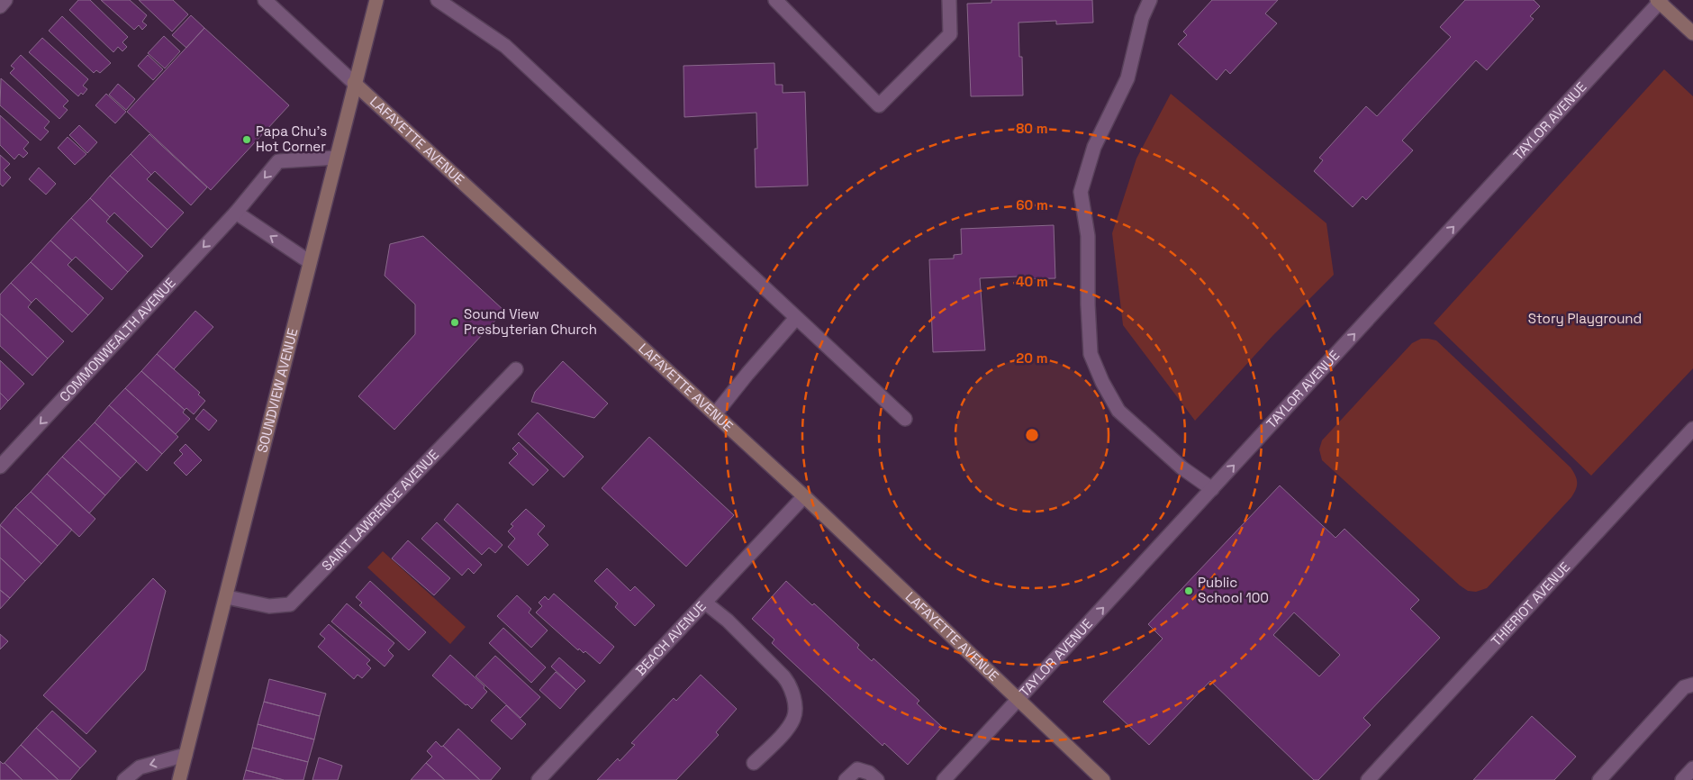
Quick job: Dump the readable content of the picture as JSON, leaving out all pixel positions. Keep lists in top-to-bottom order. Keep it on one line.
{"streets":{"street":["TAYLOR AVENUE","LAFAYETTE AVENUE","COMMONWEALTH AVENUE","SOUNDVIEW AVENUE","SAINT LAWRENCE AVENUE","THIERIOT AVENUE","BEACH AVENUE"]},"crossings":[["TAYLOR AVENUE","LAFAYETTE AVENUE"],["LAFAYETTE AVENUE","SOUNDVIEW AVENUE"],["LAFAYETTE AVENUE","BEACH AVENUE"],["COMMONWEALTH AVENUE","SOUNDVIEW AVENUE"],["SOUNDVIEW AVENUE","SAINT LAWRENCE AVENUE"]],"one_way":["TAYLOR AVENUE","COMMONWEALTH AVENUE"],"parks":["Story Playground"],"places":["Papa Chu's Hot Corner","Sound View Presbyterian Church","Public School 100"],"rings":["80 m","60 m","40 m","20 m"]}
